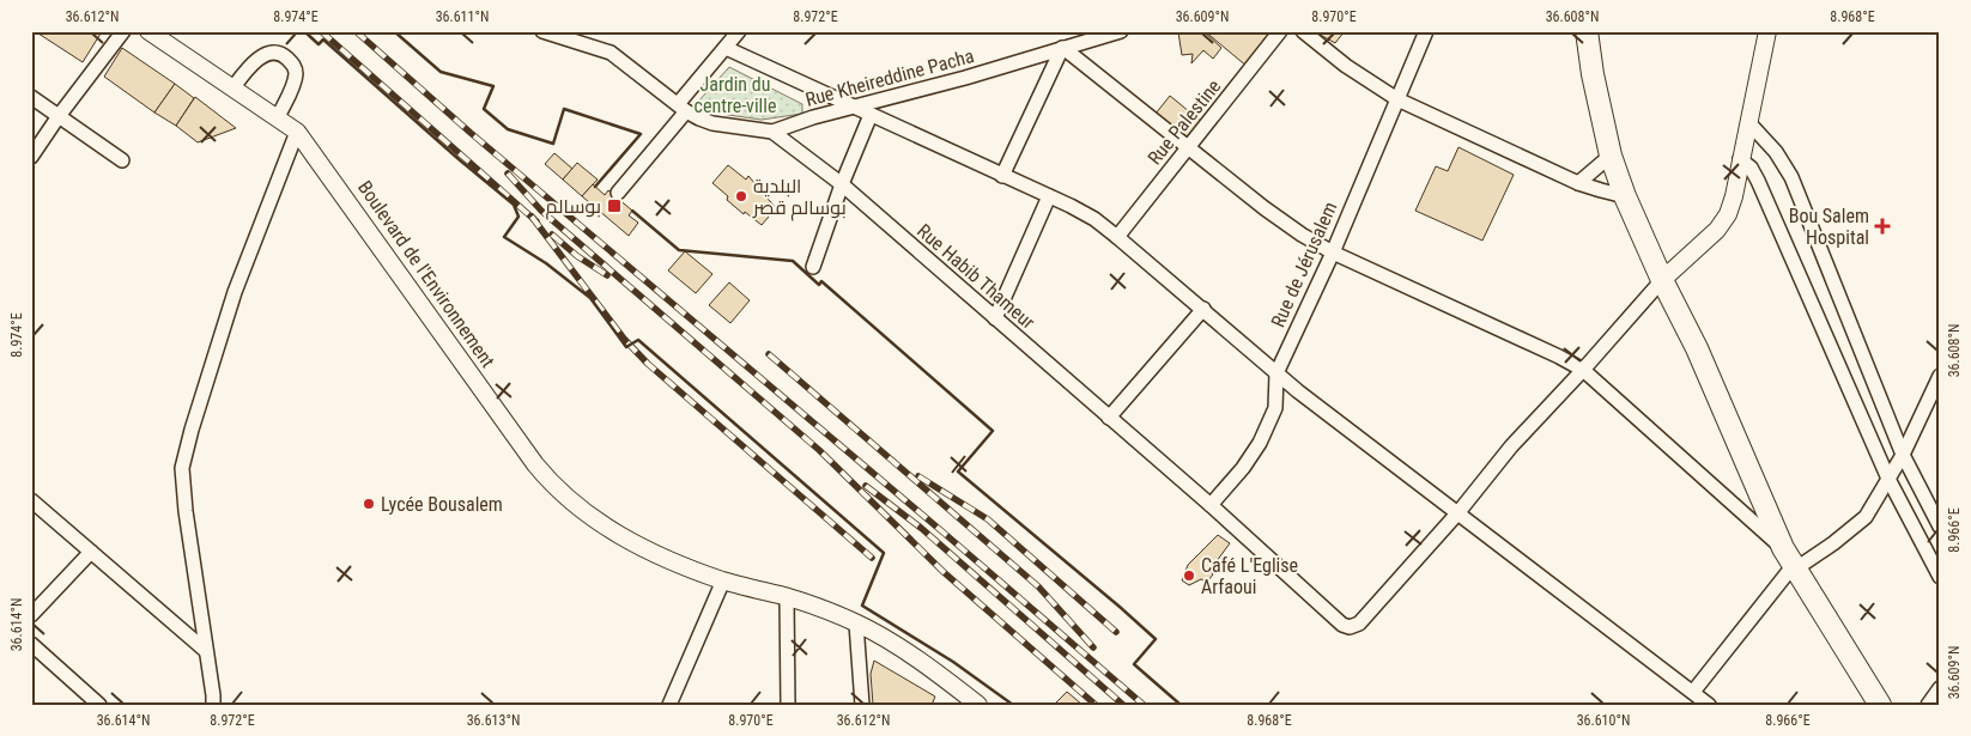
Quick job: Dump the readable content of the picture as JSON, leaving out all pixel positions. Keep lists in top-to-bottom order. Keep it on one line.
{"streets":{"street":["Rue Kheireddine Pacha","Rue Palestine","Rue de Jérusalem","Boulevard de l'Environnement","Rue Habib Thameur"]},"crossings":[["Rue Kheireddine Pacha","Rue Habib Thameur"],["Rue de Jérusalem","Rue Habib Thameur"]],"parks":["Jardin du centre-ville"],"places":{"other":["البلدية بوسالم قصر","Lycée Bousalem","Café L'Eglise Arfaoui"],"transit":["بوسالم"],"health":["Bou Salem Hospital"]},"coordinates":["36.612°N","8.974°E","36.611°N","8.972°E","36.609°N","8.970°E","36.608°N","8.968°E","8.966°E","36.614°N","36.613°N","36.610°N"]}
